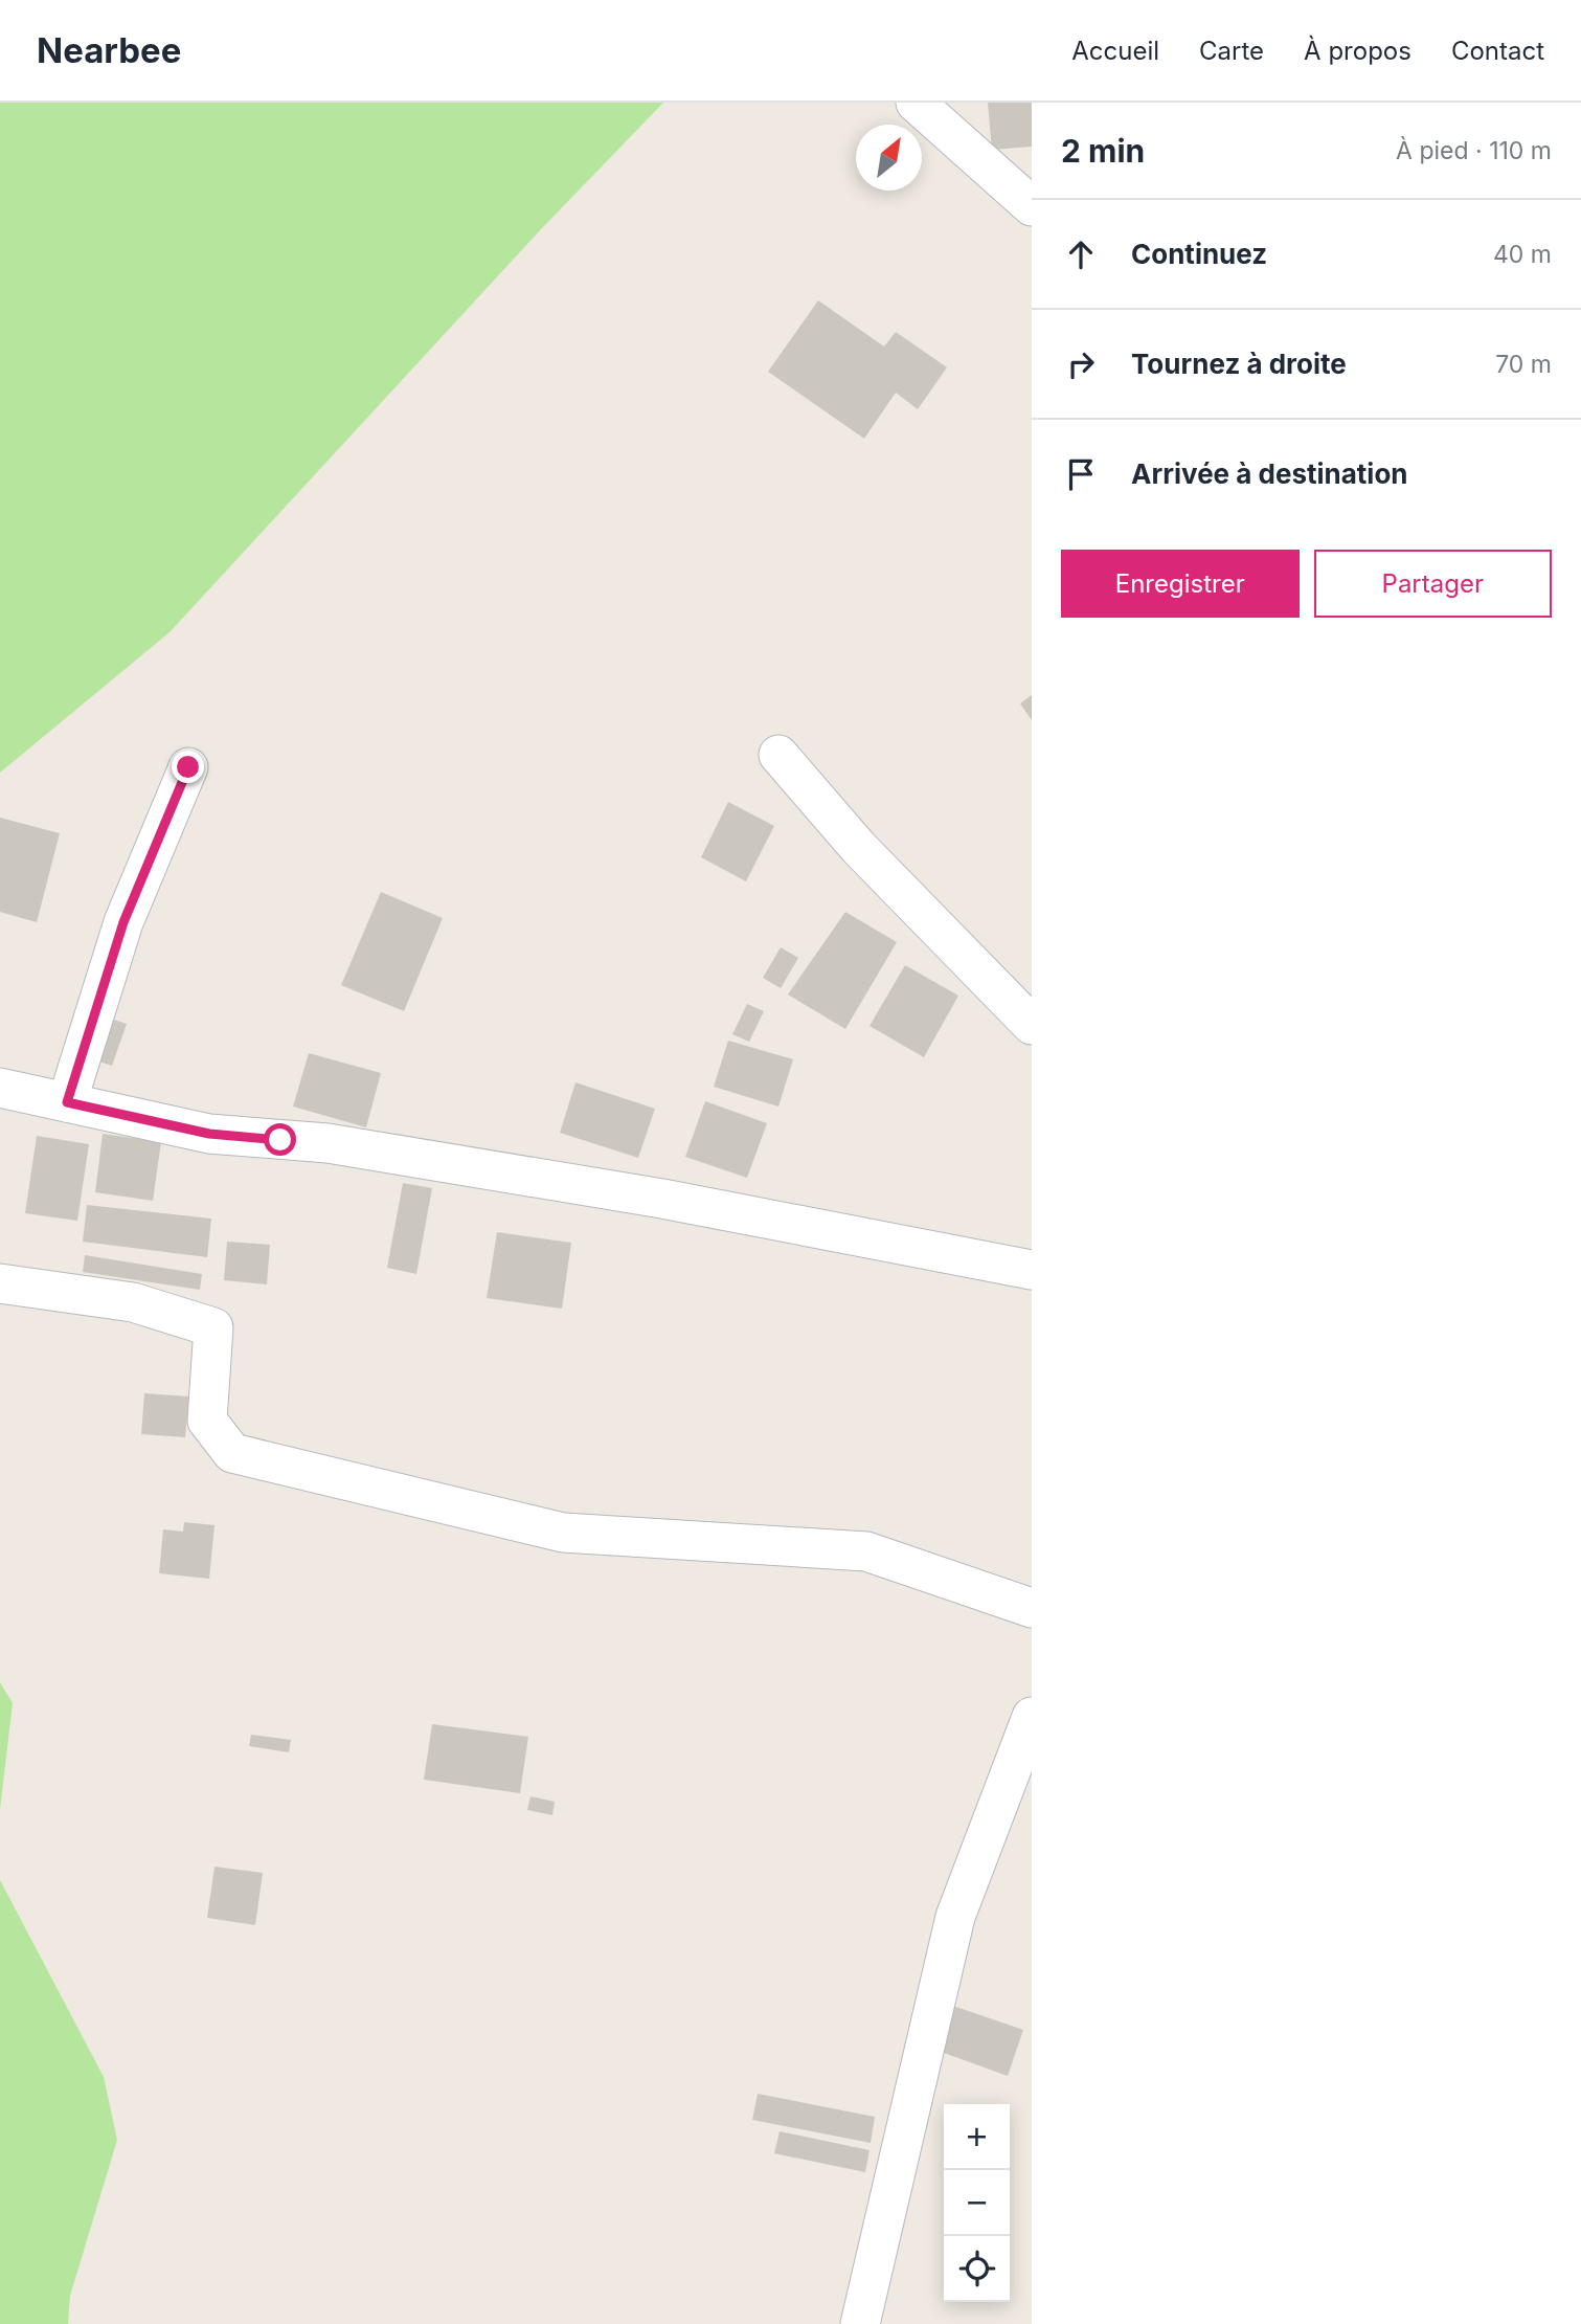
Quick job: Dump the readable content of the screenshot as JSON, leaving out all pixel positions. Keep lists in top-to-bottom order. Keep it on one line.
{"north":"top right","page":{"header":"Nearbee","nav":["Accueil","Carte","À propos","Contact"],"heading":["2 min","À pied · 110 m"],"list":[["Continuez","40 m"],["Tournez à droite","70 m"],"Arrivée à destination"],"buttons":["Enregistrer","Partager"],"map_buttons":["+","−"]}}
